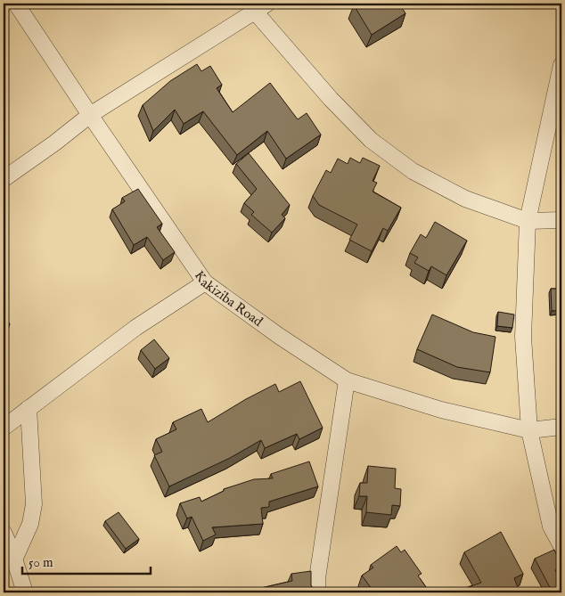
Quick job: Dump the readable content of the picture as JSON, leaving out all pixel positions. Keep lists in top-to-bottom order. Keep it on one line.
{"streets":{"street":["Kakiziba Road"]},"scale_bar":"50 m"}
